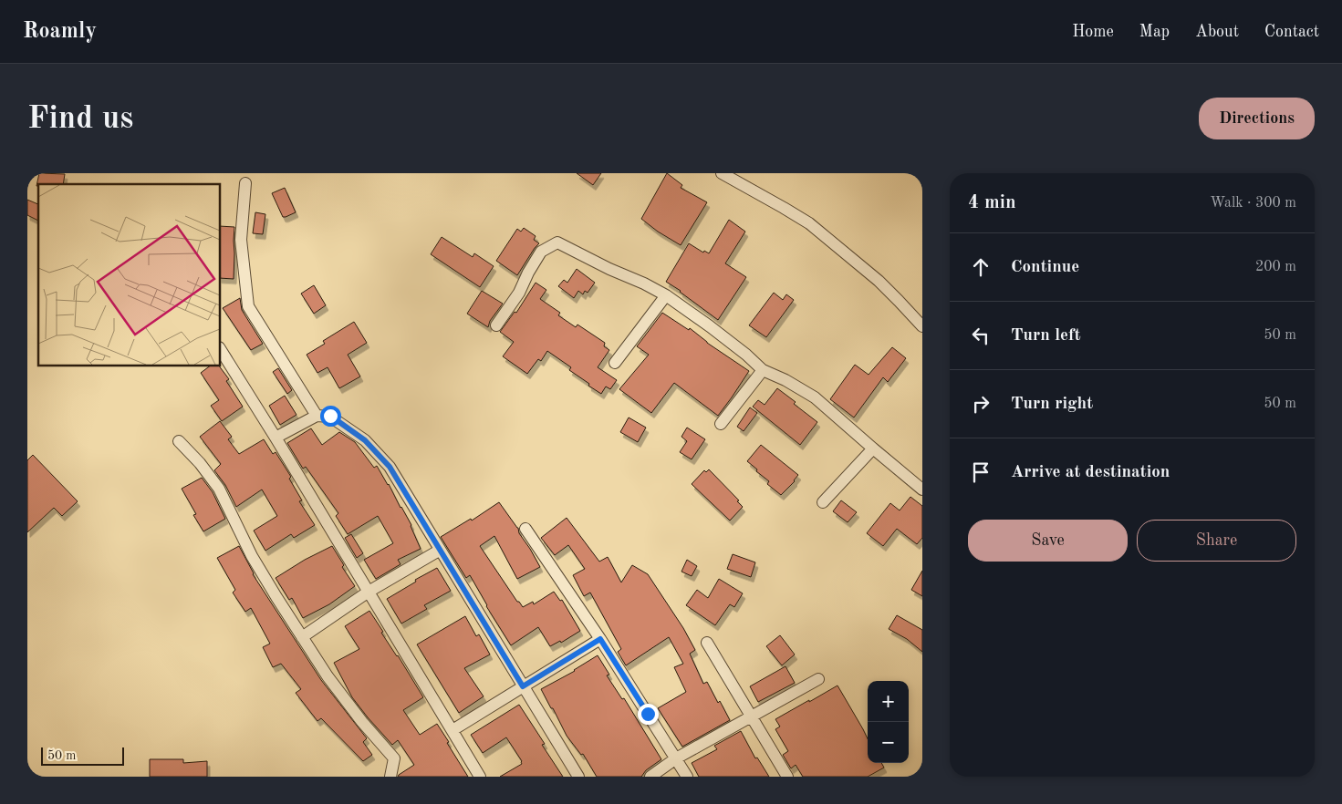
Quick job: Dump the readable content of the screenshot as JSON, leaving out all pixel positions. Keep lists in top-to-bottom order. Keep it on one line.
{"scale_bar":"50 m","page":{"header":"Roamly","nav":["Home","Map","About","Contact"],"buttons":["Directions",["Save","Share"]],"title":"Find us","heading":["4 min","Walk · 300 m"],"list":[["Continue","200 m"],["Turn left","50 m"],["Turn right","50 m"],"Arrive at destination"],"map_buttons":["+","−"],"scale":"50 m"}}
